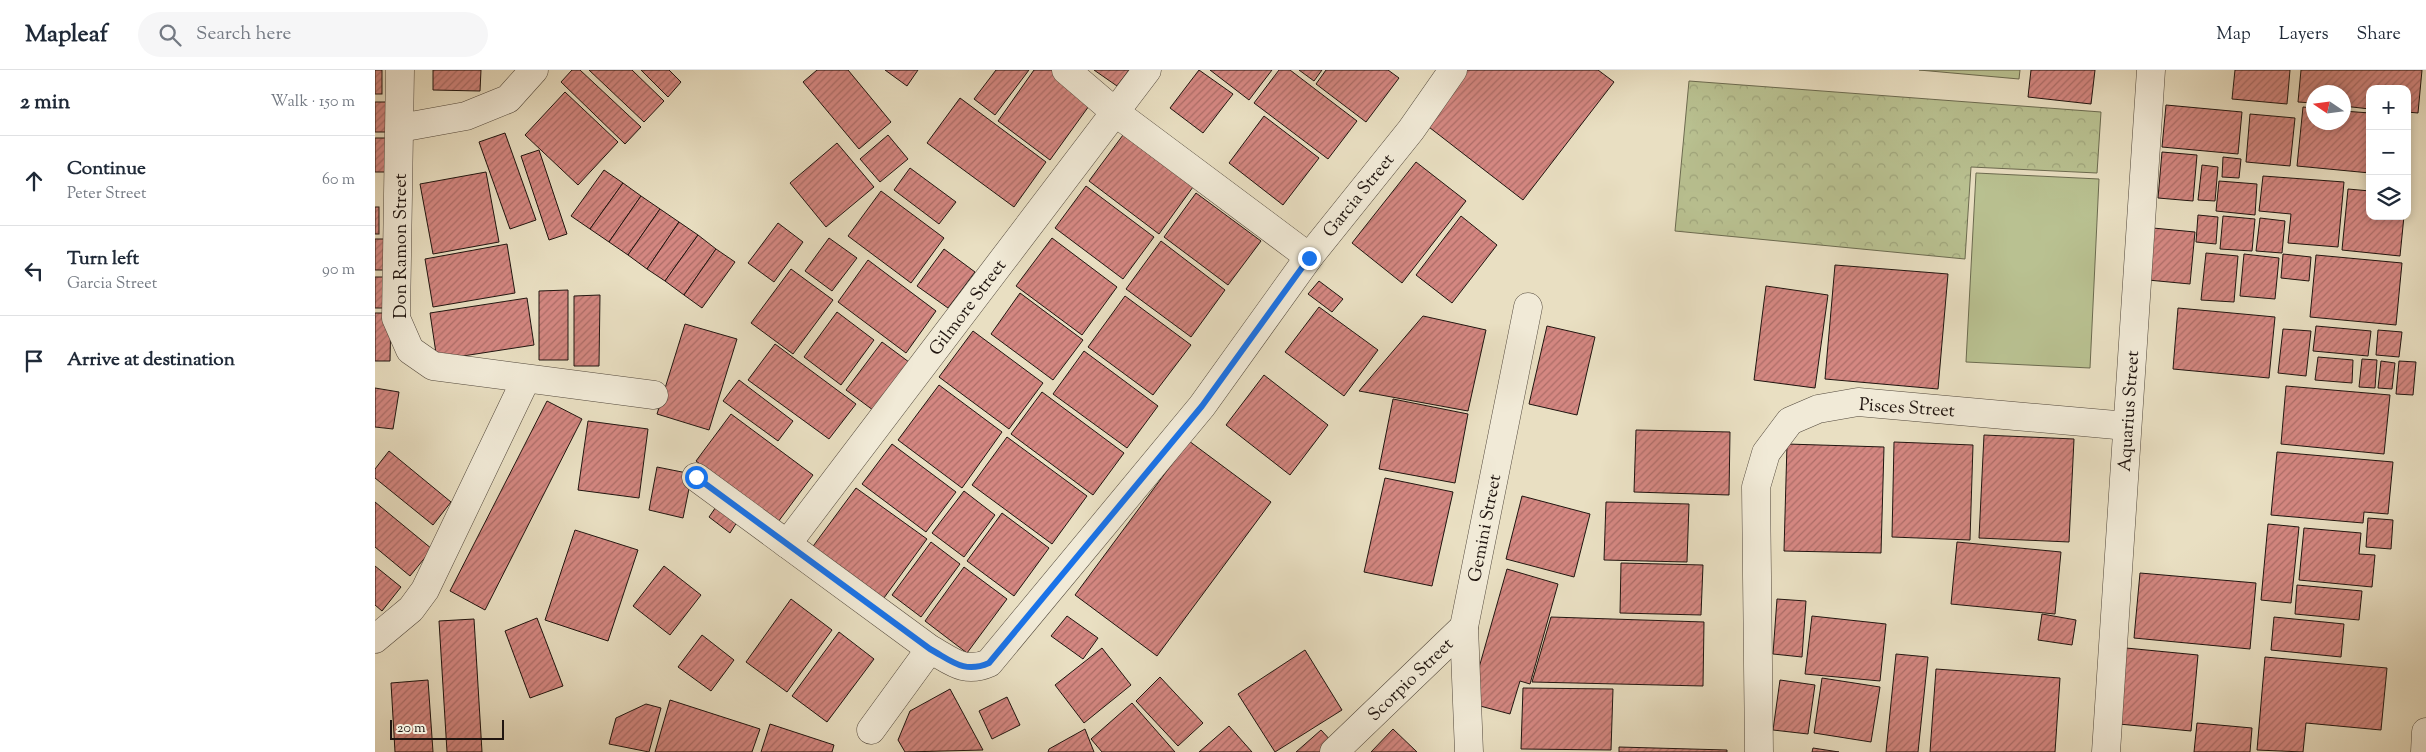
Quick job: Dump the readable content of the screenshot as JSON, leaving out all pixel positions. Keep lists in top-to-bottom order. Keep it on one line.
{"streets":{"street":["Garcia Street","Don Ramon Street","Gilmore Street","Pisces Street","Aquarius Street","Gemini Street","Scorpio Street"]},"crossings":[["Pisces Street","Aquarius Street"],["Gemini Street","Scorpio Street"]],"scale_bar":"20 m","north":"left","page":{"header":"Mapleaf","search":"Search here","nav":["Map","Layers","Share"],"heading":["2 min","Walk · 150 m"],"map_buttons":["+","−"],"list":[["Continue","Peter Street","60 m"],["Turn left","Garcia Street","90 m"],"Arrive at destination"],"scale":"20 m"}}
